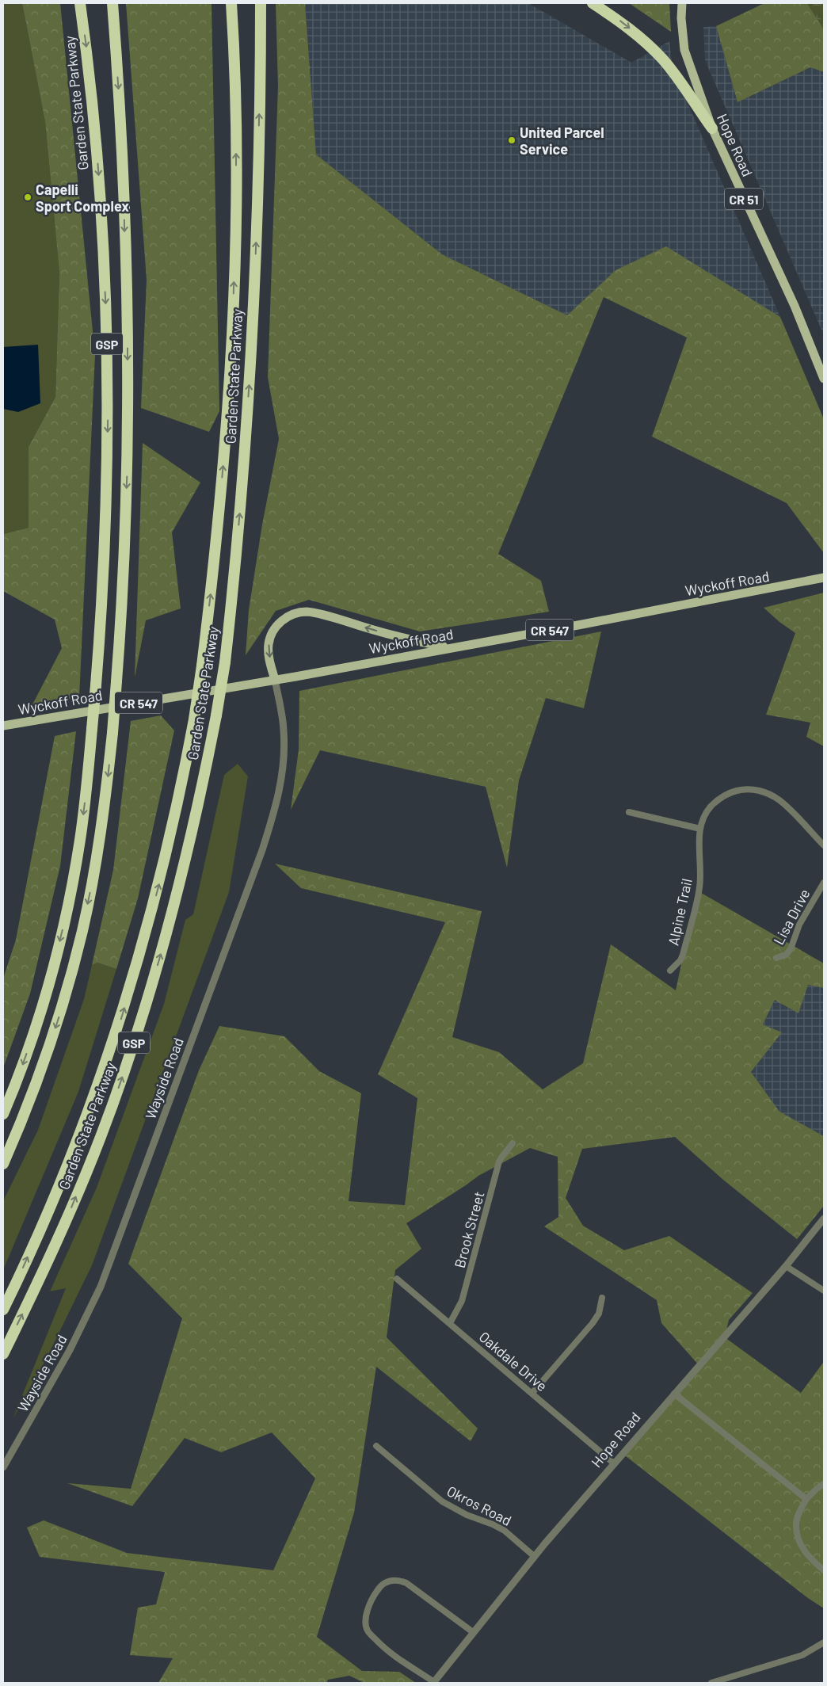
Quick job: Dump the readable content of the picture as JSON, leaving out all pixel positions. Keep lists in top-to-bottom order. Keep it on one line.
{"streets":{"highway":["Garden State Parkway","GSP"],"main road":["Hope Road","CR 51","Wyckoff Road","CR 547"],"street":["Alpine Trail","Lisa Drive","Wayside Road","Brook Street","Oakdale Drive","Okros Road"]},"crossings":[["Hope Road","Oakdale Drive"],["Hope Road","Okros Road"],["Wyckoff Road","Wayside Road"],["Brook Street","Oakdale Drive"]],"places":["United Parcel Service","Capelli Sport Complex"]}
